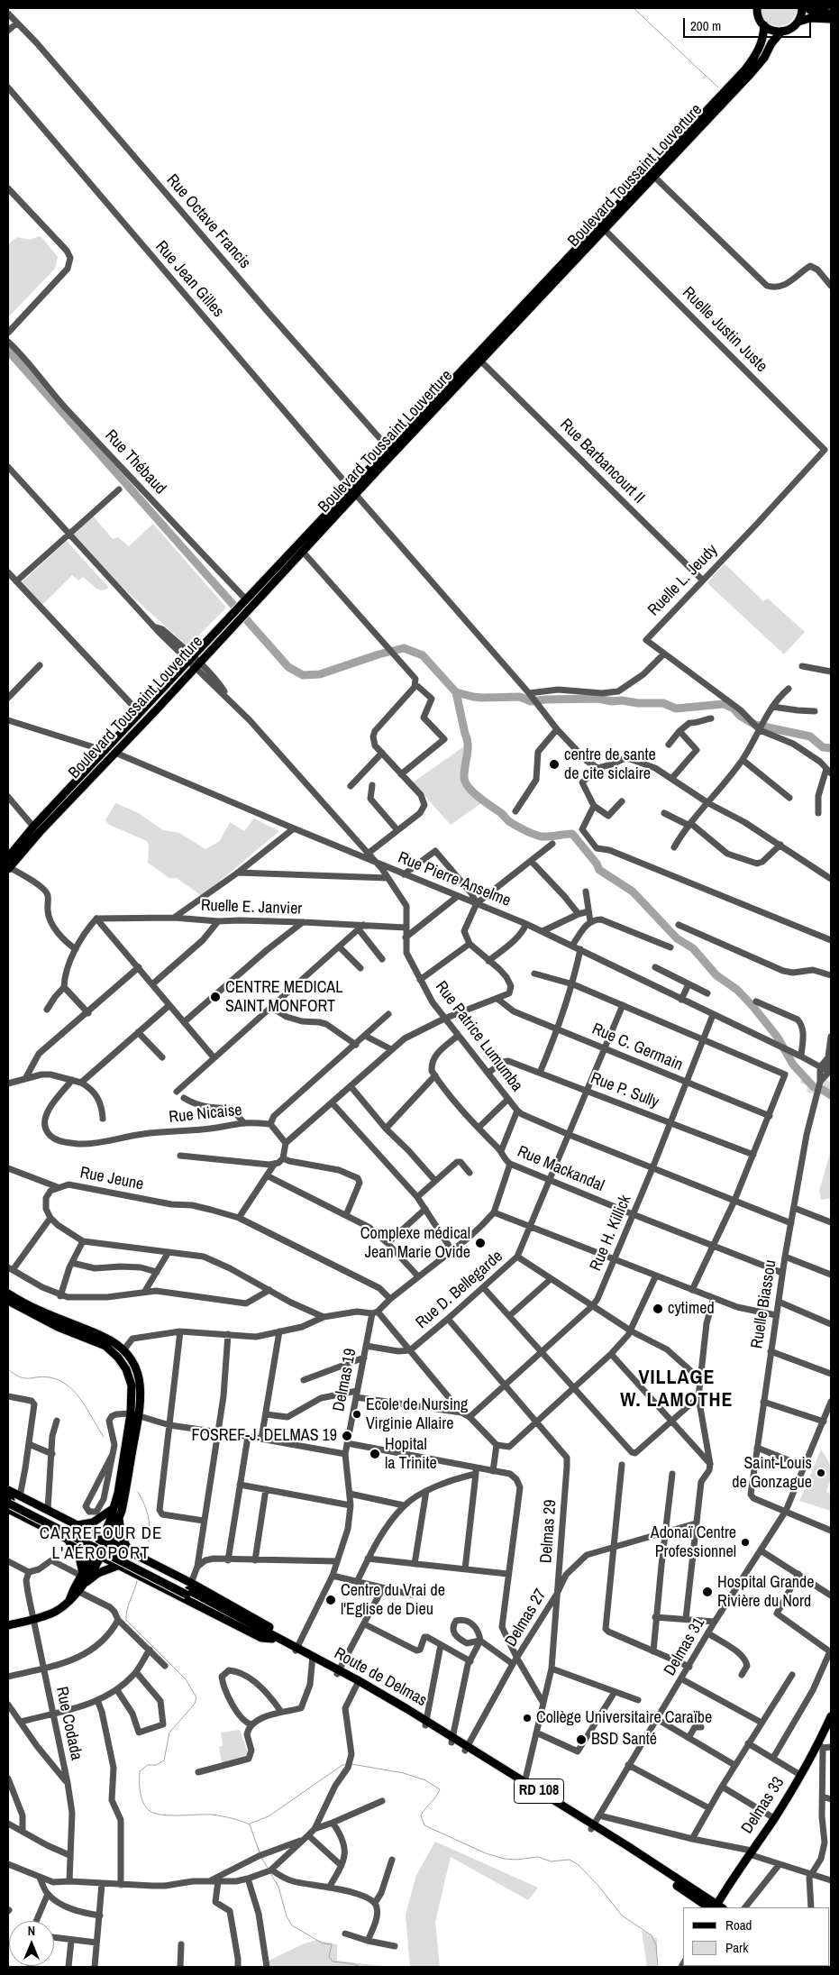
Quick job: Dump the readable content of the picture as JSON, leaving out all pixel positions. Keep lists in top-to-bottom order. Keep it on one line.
{"streets":{"main road":["Boulevard Toussaint Louverture","Route de Delmas","RD 108","Delmas 33"],"street":["Rue Octave Francis","Rue Jean Gilles","Ruelle Justin Juste","Rue Barbancourt II","Rue Thébaud","Ruelle L. Jeudy","Rue Pierre Anselme","Ruelle E. Janvier","Rue Patrice Lumumba","Rue C. Germain","Rue P. Sully","Rue Nicaise","Rue Mackandal","Rue Jeune","Rue H. Killick","Rue D. Bellegarde","Ruelle Biassou","Delmas 19","Delmas 29","Delmas 27","Delmas 31","Rue Codada"]},"crossings":[["Boulevard Toussaint Louverture","Rue Octave Francis"],["Boulevard Toussaint Louverture","Rue Jean Gilles"],["Boulevard Toussaint Louverture","Ruelle Justin Juste"],["Boulevard Toussaint Louverture","Rue Barbancourt II"],["Boulevard Toussaint Louverture","Rue Thébaud"],["Boulevard Toussaint Louverture","Rue Pierre Anselme"],["Boulevard Toussaint Louverture","Rue Patrice Lumumba"],["Ruelle Justin Juste","Ruelle L. Jeudy"],["Rue Barbancourt II","Ruelle L. Jeudy"],["Rue Pierre Anselme","Rue Patrice Lumumba"],["Rue Pierre Anselme","Rue H. Killick"],["Ruelle E. Janvier","Rue Patrice Lumumba"],["Rue Patrice Lumumba","Rue P. Sully"],["Rue Patrice Lumumba","Rue H. Killick"],["Rue Patrice Lumumba","Rue D. Bellegarde"],["Rue Patrice Lumumba","Ruelle Biassou"],["Rue C. Germain","Rue H. Killick"],["Rue C. Germain","Rue D. Bellegarde"],["Rue P. Sully","Rue H. Killick"],["Rue P. Sully","Rue D. Bellegarde"],["Rue Mackandal","Rue H. Killick"],["Rue Mackandal","Rue D. Bellegarde"],["Rue Mackandal","Ruelle Biassou"],["Rue H. Killick","Delmas 29"],["Rue D. Bellegarde","Delmas 19"],["Rue D. Bellegarde","Delmas 29"],["Ruelle Biassou","Delmas 31"],["Delmas 19","Route de Delmas"],["Delmas 29","Delmas 27"],["Delmas 29","Route de Delmas"],["Delmas 27","Route de Delmas"],["Delmas 31","Route de Delmas"],["Route de Delmas","Delmas 33"]],"districts":["VILLAGE W. LAMOTHE","CARREFOUR DE L'AÉROPORT"],"places":["centre de sante de cite siclaire","CENTRE MEDICAL SAINT MONFORT","Complexe médical Jean Marie Ovide","cytimed","Ecole de Nursing Virginie Allaire","FOSREF-J. DELMAS 19","Hopital la Trinite","Saint-Louis de Gonzague","Adonaï Centre Professionnel","Hospital Grande Rivière du Nord","Centre du Vrai de l'Eglise de Dieu","Collège Universitaire Caraïbe","BSD Santé"],"legend":["Road","Park"],"scale_bar":"200 m","north":"top"}
